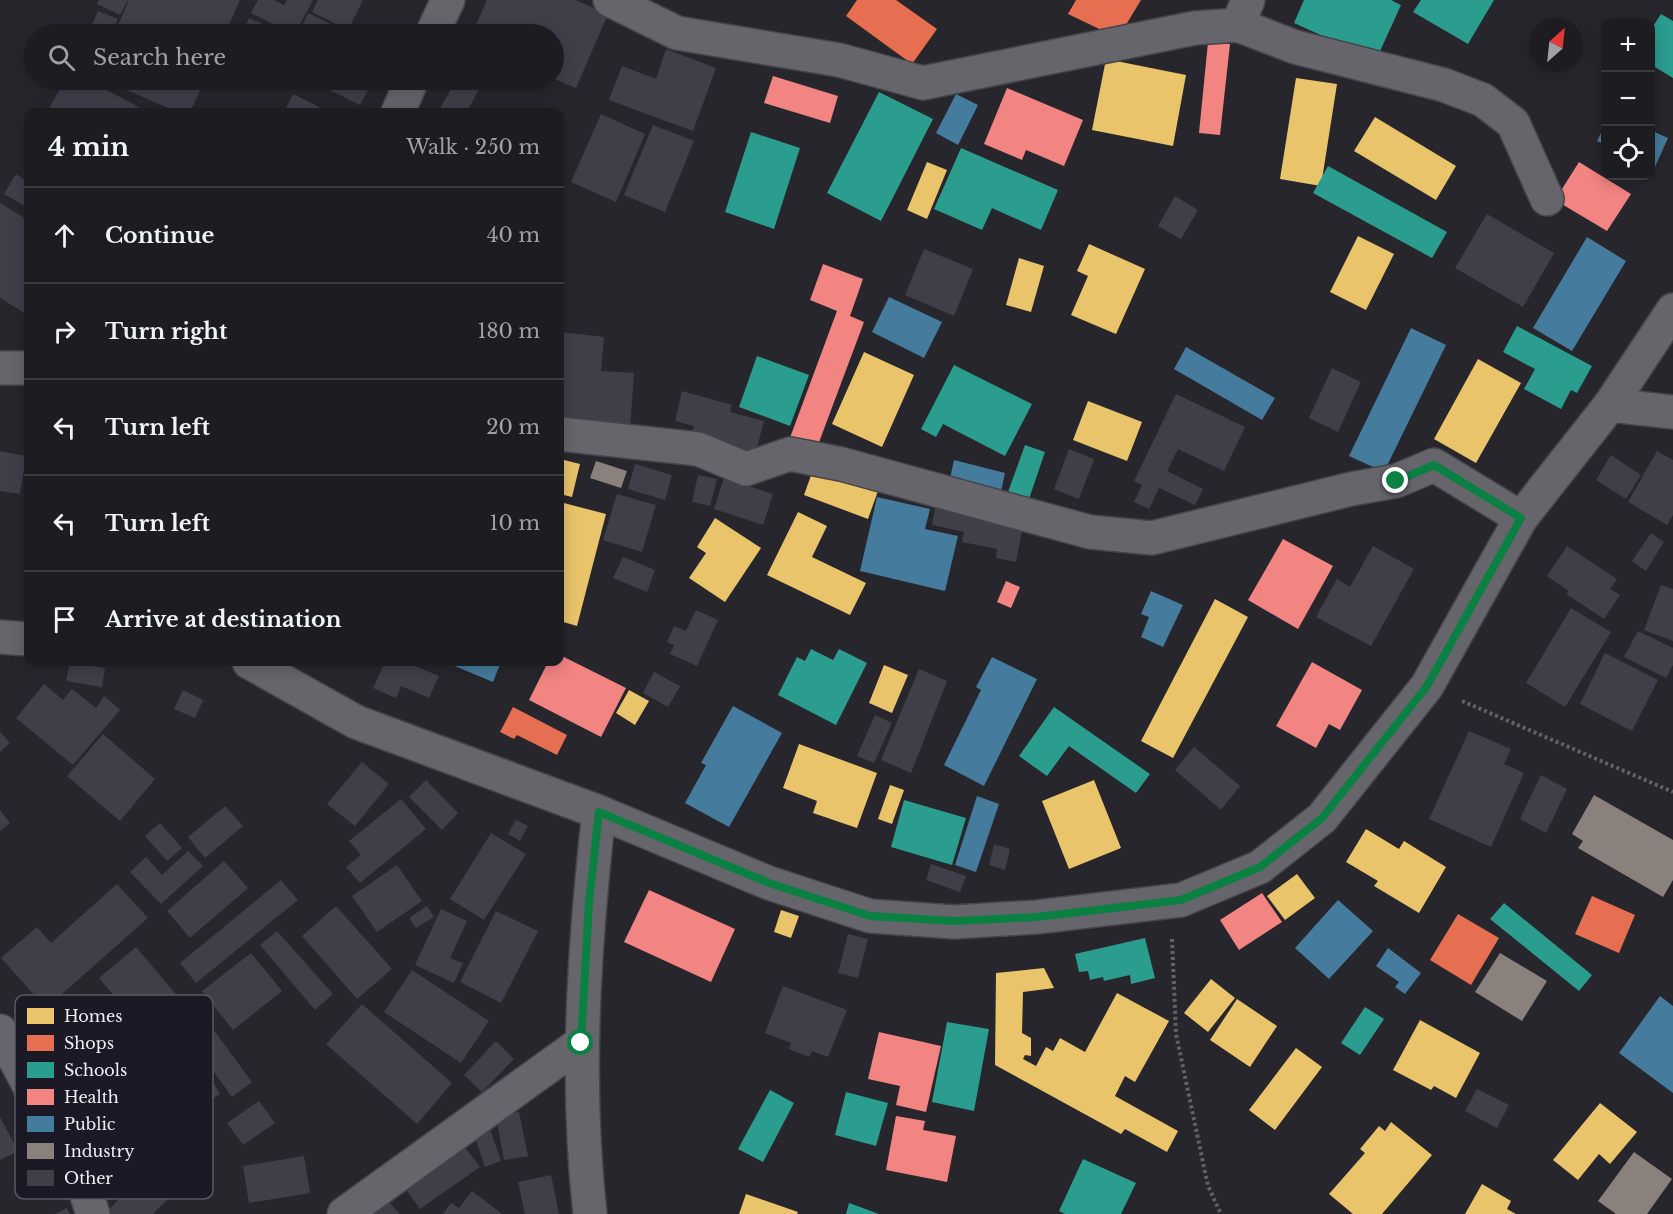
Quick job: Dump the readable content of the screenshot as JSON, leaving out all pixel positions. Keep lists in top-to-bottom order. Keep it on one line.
{"legend":["Homes","Shops","Schools","Health","Public","Industry","Other"],"north":"top right","page":{"map_buttons":["+","−"],"search":"Search here","heading":["4 min","Walk · 250 m"],"list":[["Continue","40 m"],["Turn right","180 m"],["Turn left","20 m"],["Turn left","10 m"],"Arrive at destination"]}}
